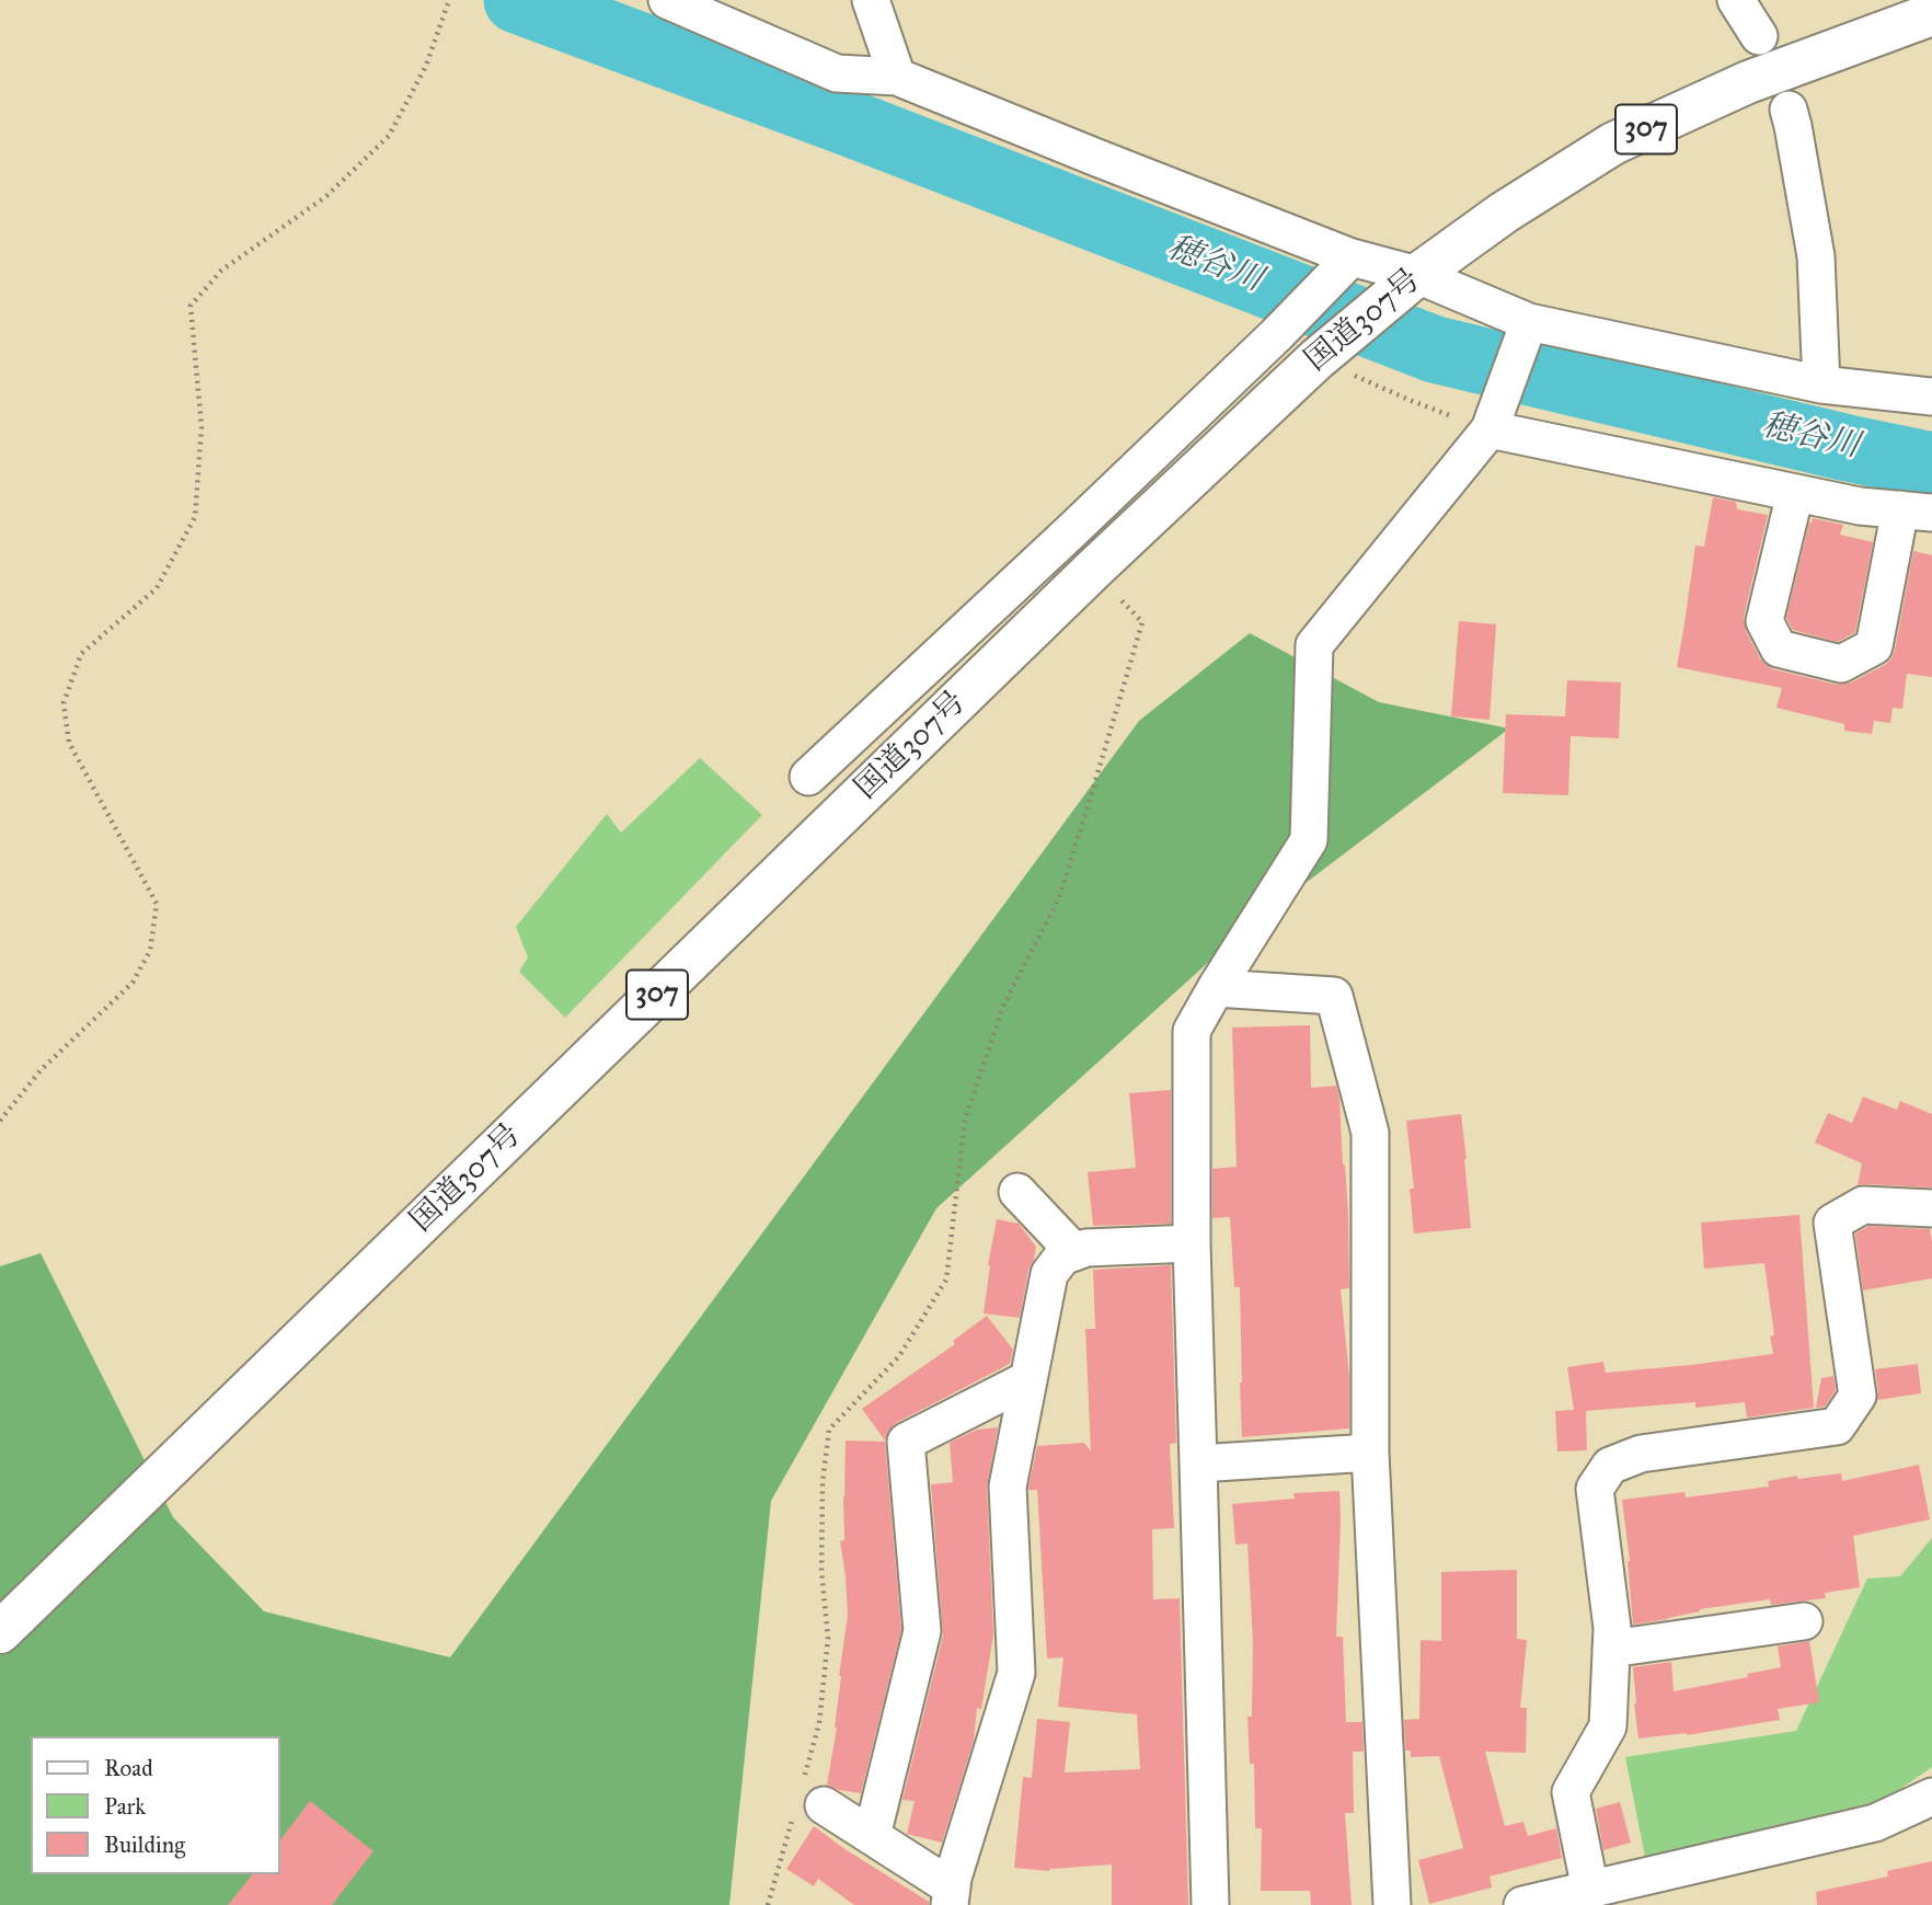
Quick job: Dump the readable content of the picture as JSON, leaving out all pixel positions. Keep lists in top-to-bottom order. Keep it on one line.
{"streets":{"highway":["307","国道307号"]},"water":["穂谷川"],"legend":["Road","Park","Building"]}
